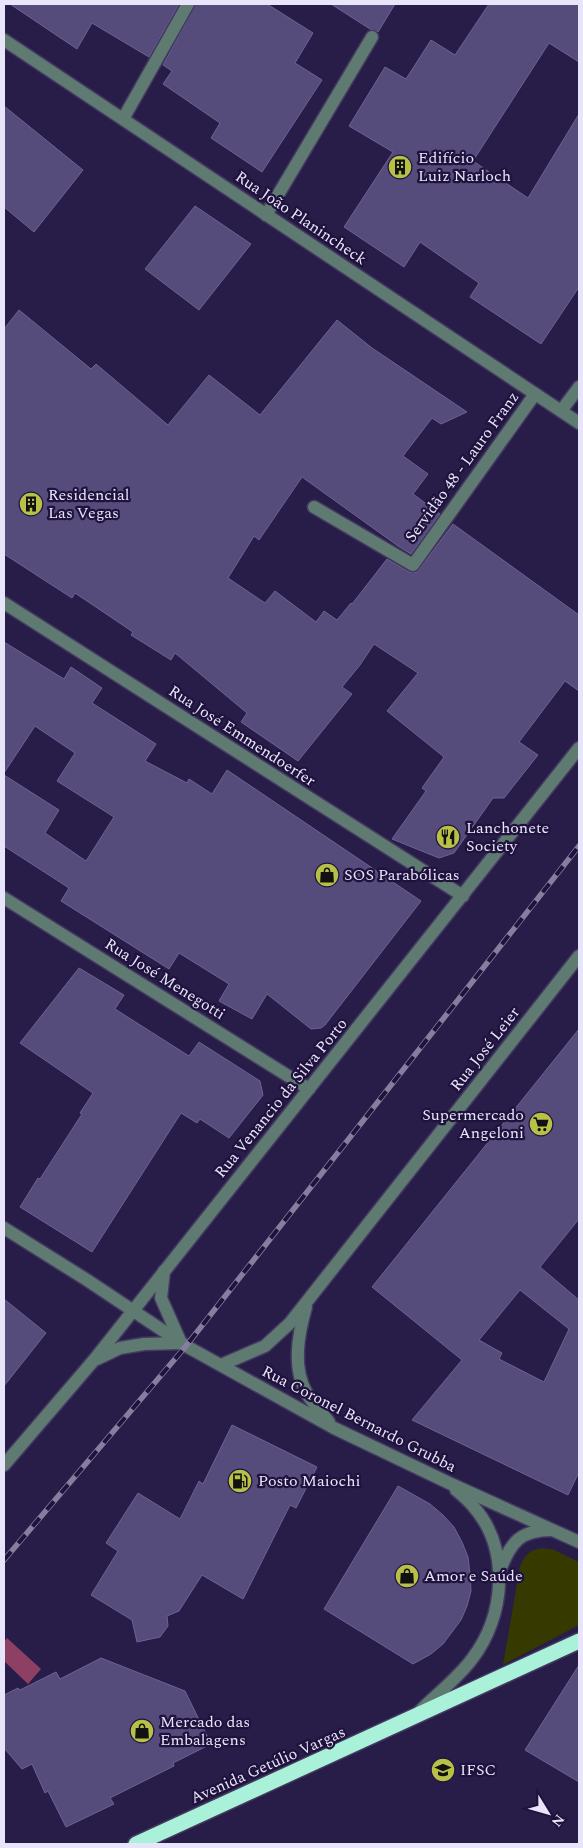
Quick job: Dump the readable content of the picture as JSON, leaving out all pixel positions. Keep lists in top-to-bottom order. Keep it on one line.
{"streets":{"highway":["Avenida Getúlio Vargas"],"street":["Rua João Planincheck","Servidão 48 - Lauro Franz","Rua José Emmendoerfer","Rua José Menegotti","Rua José Leier","Rua Venancio da Silva Porto","Rua Coronel Bernardo Grubba"]},"crossings":[["Rua João Planincheck","Servidão 48 - Lauro Franz"],["Rua José Emmendoerfer","Rua Venancio da Silva Porto"],["Rua José Menegotti","Rua Venancio da Silva Porto"],["Rua José Leier","Rua Coronel Bernardo Grubba"],["Rua Venancio da Silva Porto","Rua Coronel Bernardo Grubba"],["Rua Coronel Bernardo Grubba","Avenida Getúlio Vargas"]],"places":{"building":["Edifício Luiz Narloch","Residencial Las Vegas"],"restaurant":["Lanchonete Society"],"shop":["SOS Parabólicas","Amor e Saúde","Mercado das Embalagens"],"supermarket":["Supermercado Angeloni"],"fuel station":["Posto Maiochi"],"school or university":["IFSC"]},"north":"bottom right"}
